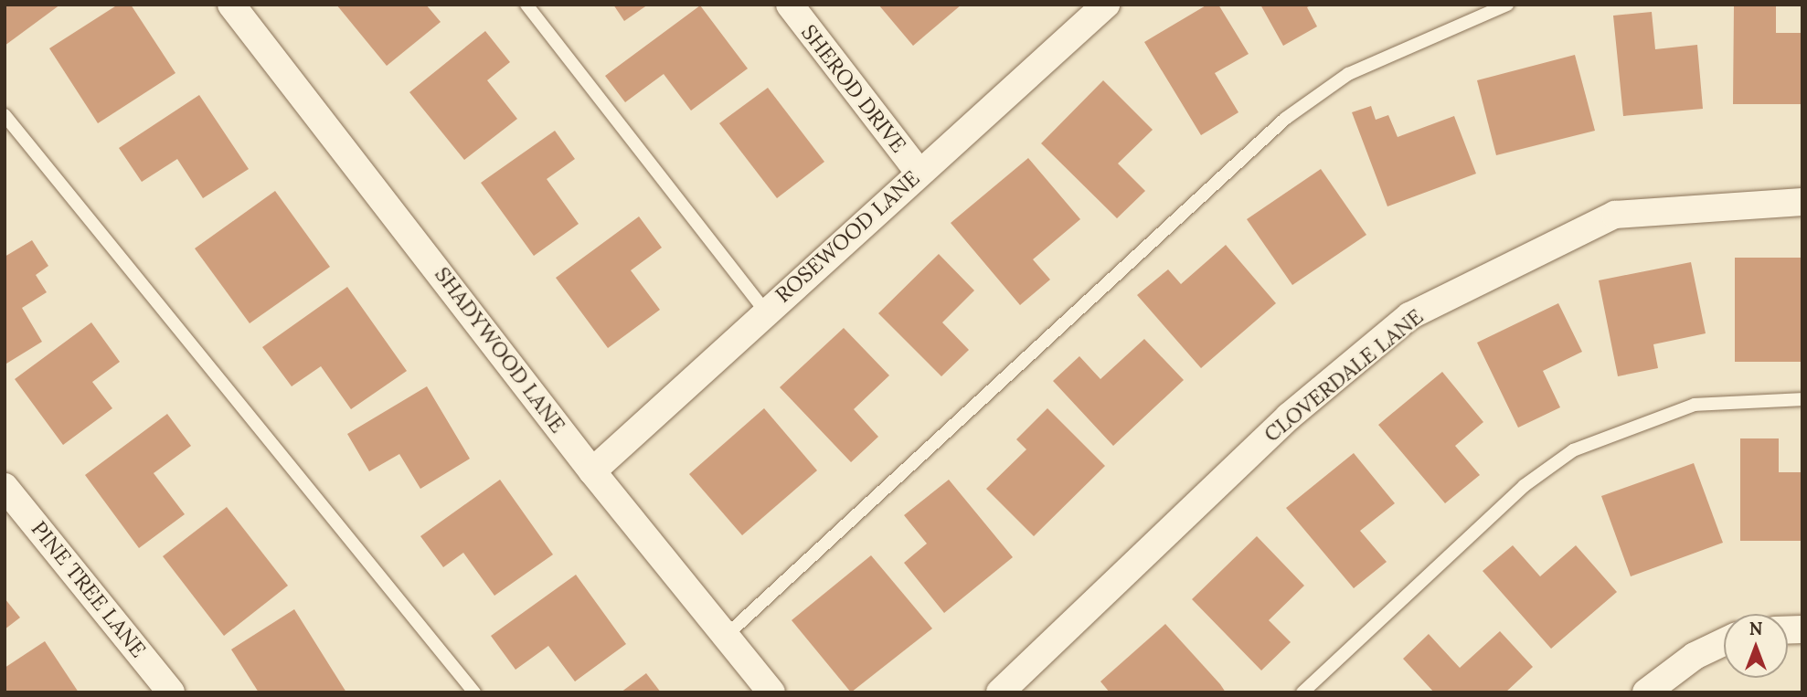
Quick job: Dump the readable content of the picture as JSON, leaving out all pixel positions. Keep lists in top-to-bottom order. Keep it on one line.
{"streets":{"street":["SHEROD DRIVE","ROSEWOOD LANE","SHADYWOOD LANE","CLOVERDALE LANE","PINE TREE LANE"]},"crossings":[["SHEROD DRIVE","ROSEWOOD LANE"],["ROSEWOOD LANE","SHADYWOOD LANE"]],"north":"top"}
